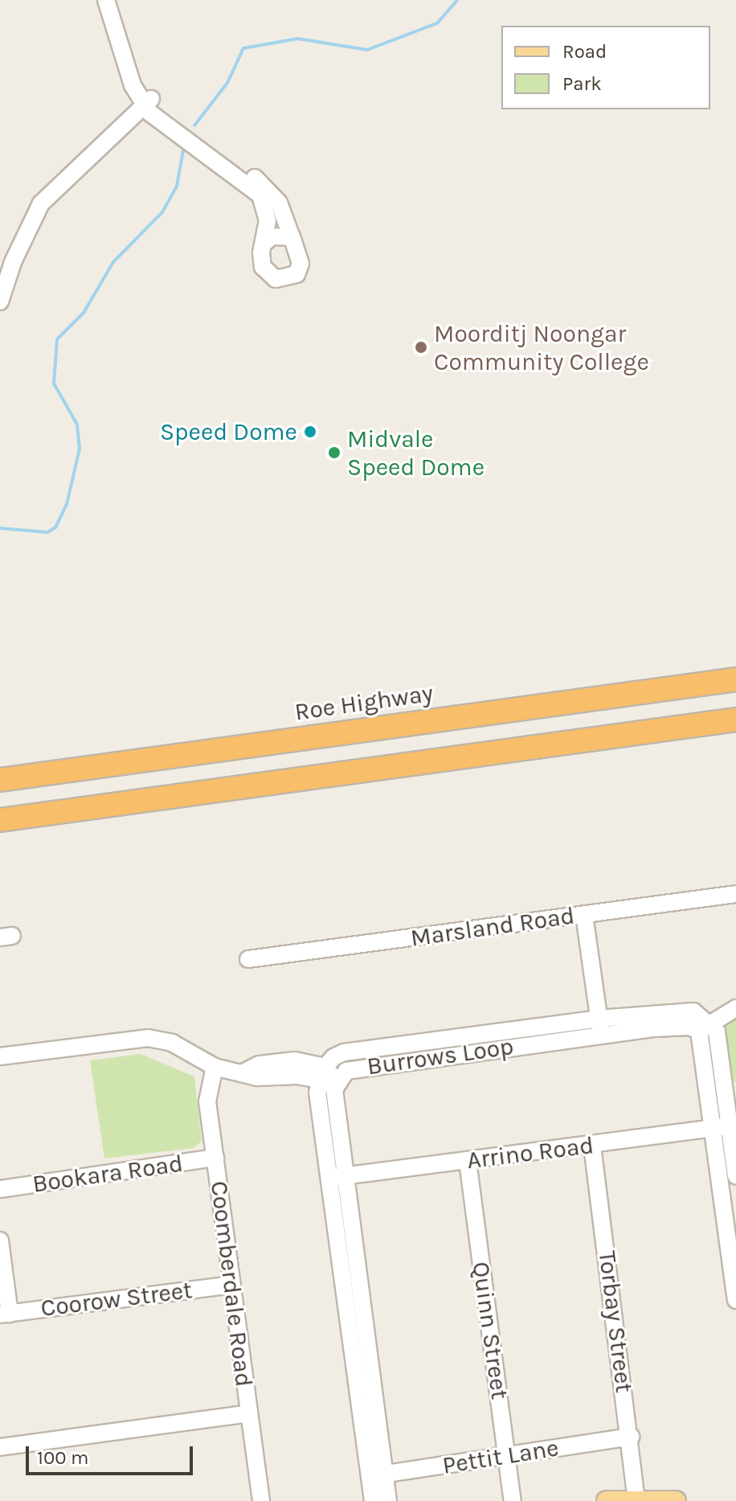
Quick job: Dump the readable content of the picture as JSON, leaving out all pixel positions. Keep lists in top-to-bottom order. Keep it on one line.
{"streets":{"highway":["Roe Highway"],"street":["Marsland Road","Burrows Loop","Arrino Road","Bookara Road","Coomberdale Road","Coorow Street","Torbay Street","Quinn Street","Pettit Lane"]},"crossings":[["Burrows Loop","Arrino Road"],["Burrows Loop","Pettit Lane"],["Arrino Road","Torbay Street"],["Arrino Road","Quinn Street"],["Bookara Road","Coomberdale Road"],["Coomberdale Road","Coorow Street"],["Torbay Street","Pettit Lane"],["Quinn Street","Pettit Lane"]],"places":["Moorditj Noongar Community College","Speed Dome","Midvale Speed Dome"],"legend":["Road","Park"],"scale_bar":"100 m"}
